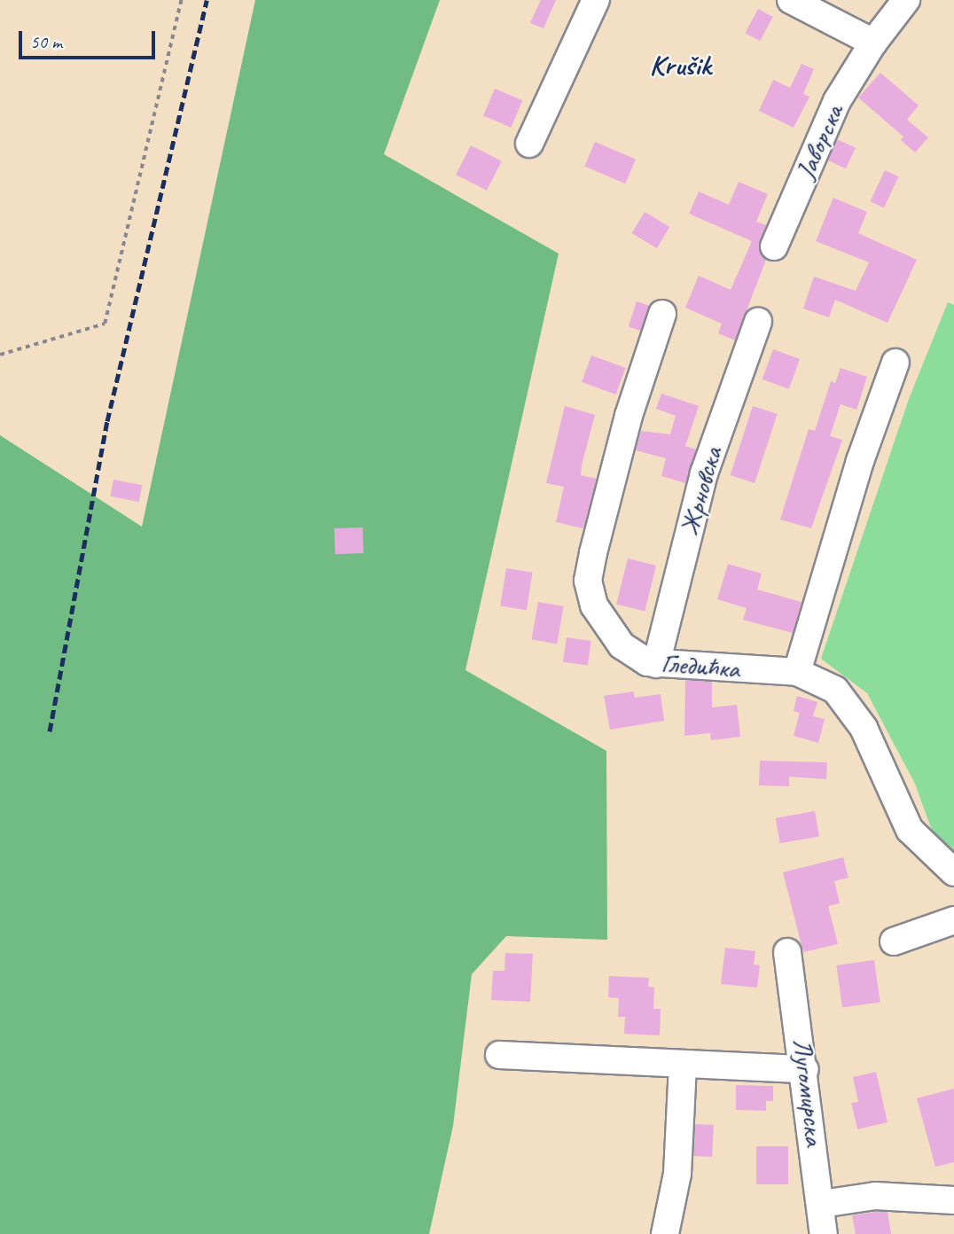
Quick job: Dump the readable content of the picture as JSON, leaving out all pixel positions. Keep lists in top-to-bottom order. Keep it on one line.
{"streets":{"street":["Јаворска","Жрновска","Гледићка","Лугомирска"]},"crossings":[["Жрновска","Гледићка"]],"districts":["Krušik"],"scale_bar":"50 m"}
